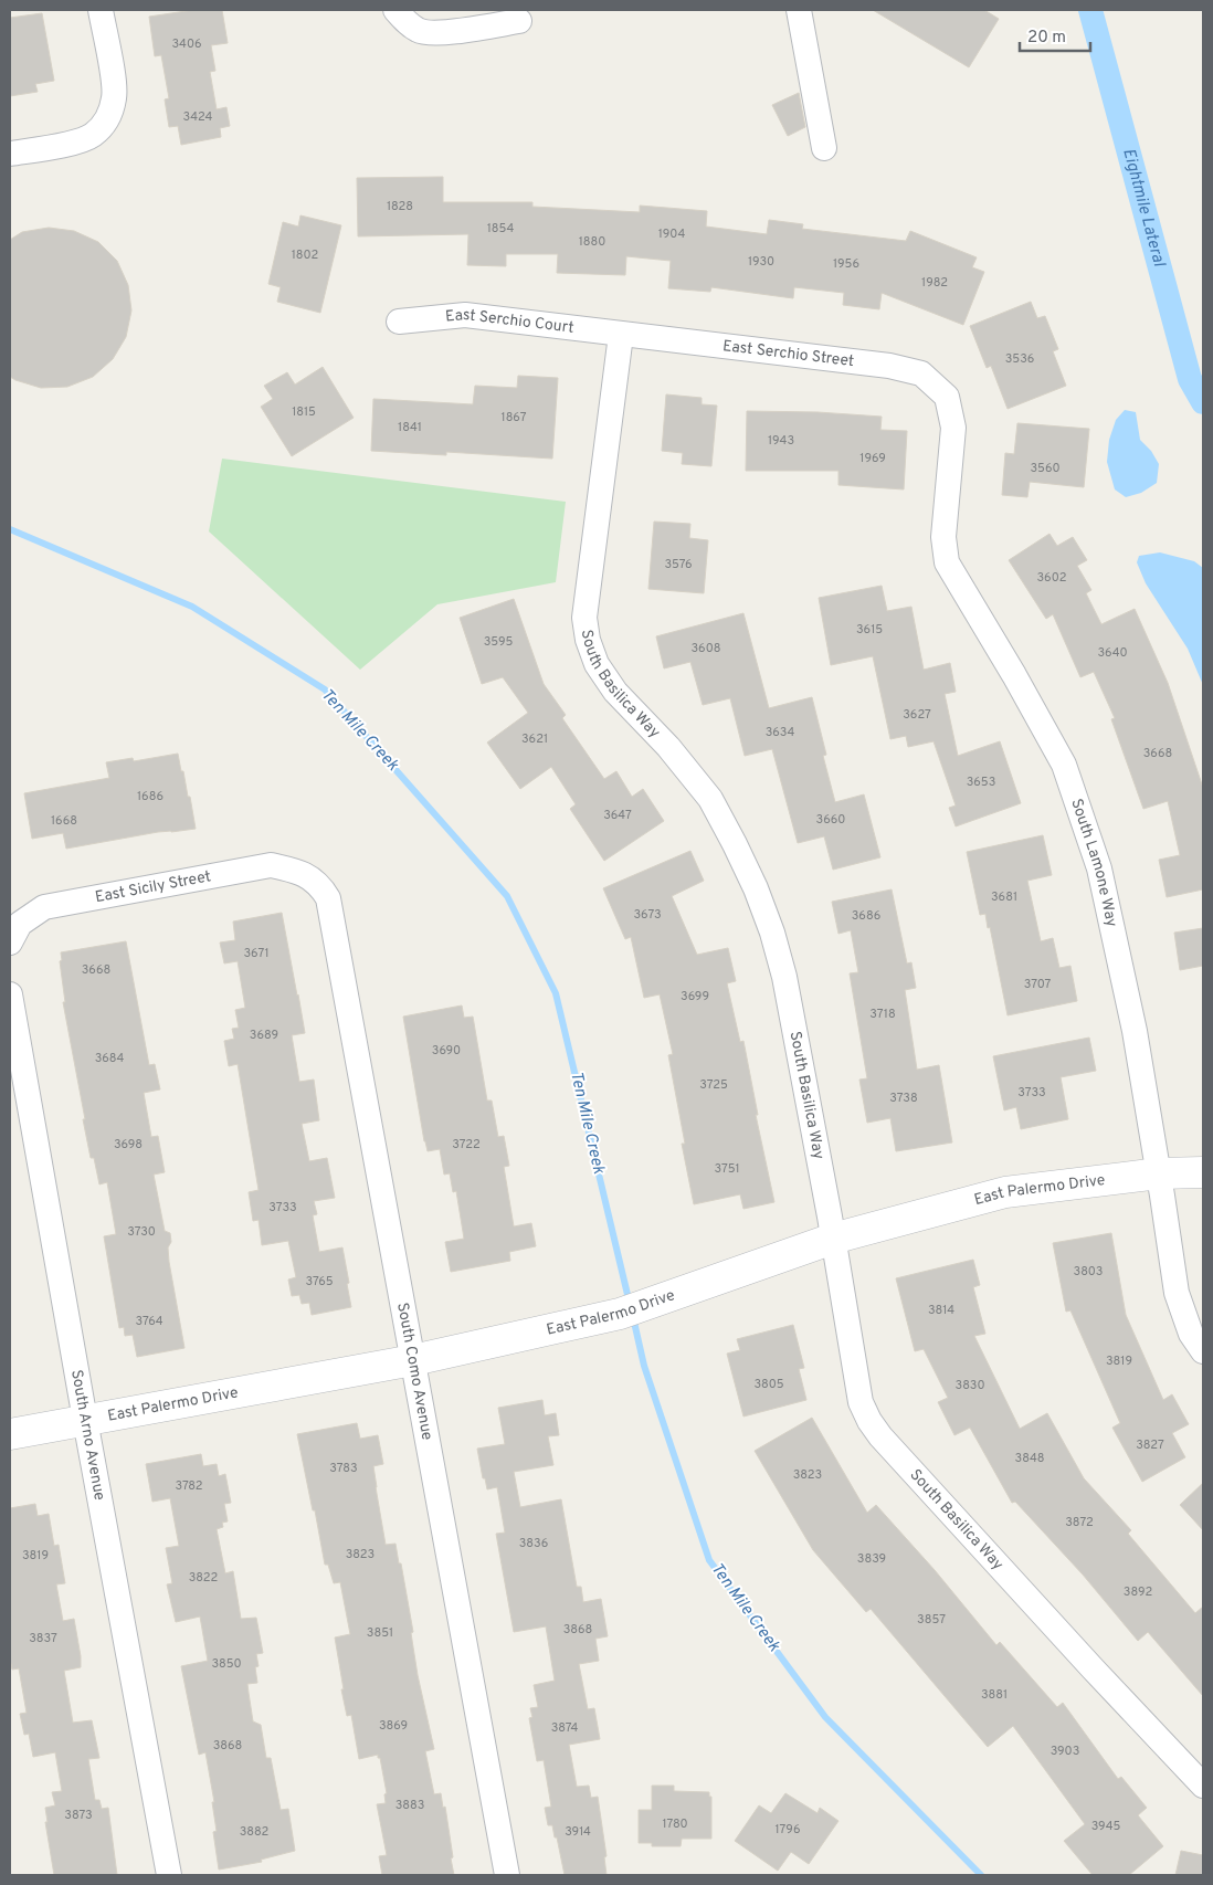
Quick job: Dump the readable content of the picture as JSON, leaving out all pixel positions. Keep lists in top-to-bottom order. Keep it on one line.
{"streets":{"street":["East Serchio Court","East Serchio Street","South Basilica Way","South Lamone Way","East Sicily Street","East Palermo Drive","South Como Avenue","South Arno Avenue"]},"crossings":[["East Serchio Court","East Serchio Street"],["East Serchio Court","South Basilica Way"],["East Serchio Street","South Basilica Way"],["East Serchio Street","South Lamone Way"],["South Basilica Way","East Palermo Drive"],["South Lamone Way","East Palermo Drive"],["East Sicily Street","South Como Avenue"],["East Palermo Drive","South Como Avenue"],["East Palermo Drive","South Arno Avenue"]],"water":["Eightmile Lateral","Ten Mile Creek"],"house_numbers":["3406","3424","1828","1854","1904","1880","1802","1930","1956","1982","3536","1815","1867","1841","1943","1969","3560","3576","3602","3615","3595","3608","3640","3627","3634","3621","3668","3653","1686","3647","3660","1668","3681","3673","3686","3671","3668","3707","3699","3718","3689","3690","3684","3725","3733","3738","3698","3722","3751","3733","3730","3803","3765","3814","3764","3819","3805","3830","3827","3848","3783","3823","3782","3872","3836","3823","3819","3839","3822","3892","3857","3868","3851","3837","3850","3881","3869","3874","3868","3903","3883","3873","1780","3945","1796","3882","3914"],"scale_bar":"20 m"}
